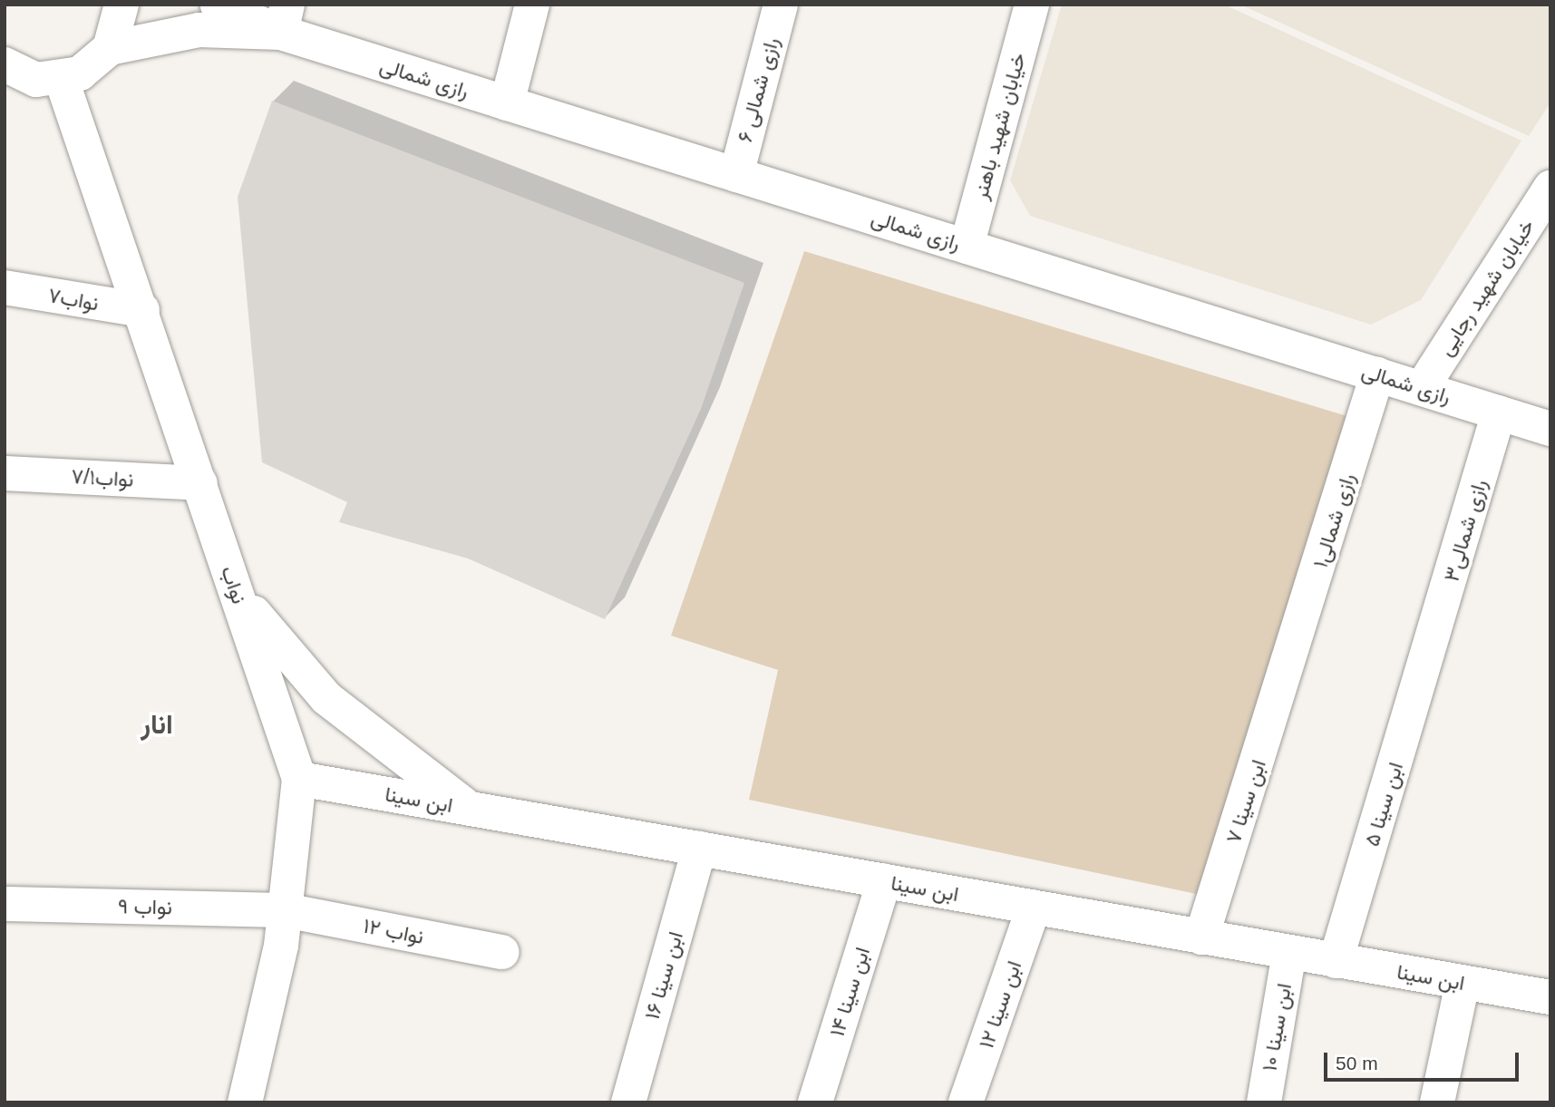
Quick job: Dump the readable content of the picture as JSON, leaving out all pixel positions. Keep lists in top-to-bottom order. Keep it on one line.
{"streets":{"street":["رازی شمالی","رازی شمالی ۶","خیابان شهید باهنر","خیابان شهید رجایی","نواب۷","نواب۷/۱","رازی شمالی۱","رازی شمالی۳","نواب","ابن سینا","ابن سینا ۷","ابن سینا ۵","نواب ۹","نواب ۱۲","ابن سینا ۱۶","ابن سینا ۱۴","ابن سینا ۱۲","ابن سینا ۱۰"]},"crossings":[["رازی شمالی","رازی شمالی ۶"],["رازی شمالی","خیابان شهید باهنر"],["رازی شمالی","خیابان شهید رجایی"],["رازی شمالی","رازی شمالی۱"],["رازی شمالی","رازی شمالی۳"],["نواب۷","نواب"],["نواب۷/۱","نواب"],["رازی شمالی۱","ابن سینا ۷"],["رازی شمالی۳","ابن سینا ۵"],["نواب","ابن سینا"],["نواب","نواب ۹"],["نواب","نواب ۱۲"],["ابن سینا","ابن سینا ۷"],["ابن سینا","ابن سینا ۵"],["ابن سینا","ابن سینا ۱۶"],["ابن سینا","ابن سینا ۱۴"],["ابن سینا","ابن سینا ۱۲"],["ابن سینا","ابن سینا ۱۰"],["نواب ۹","نواب ۱۲"]],"districts":["انار"],"scale_bar":"50 m"}
